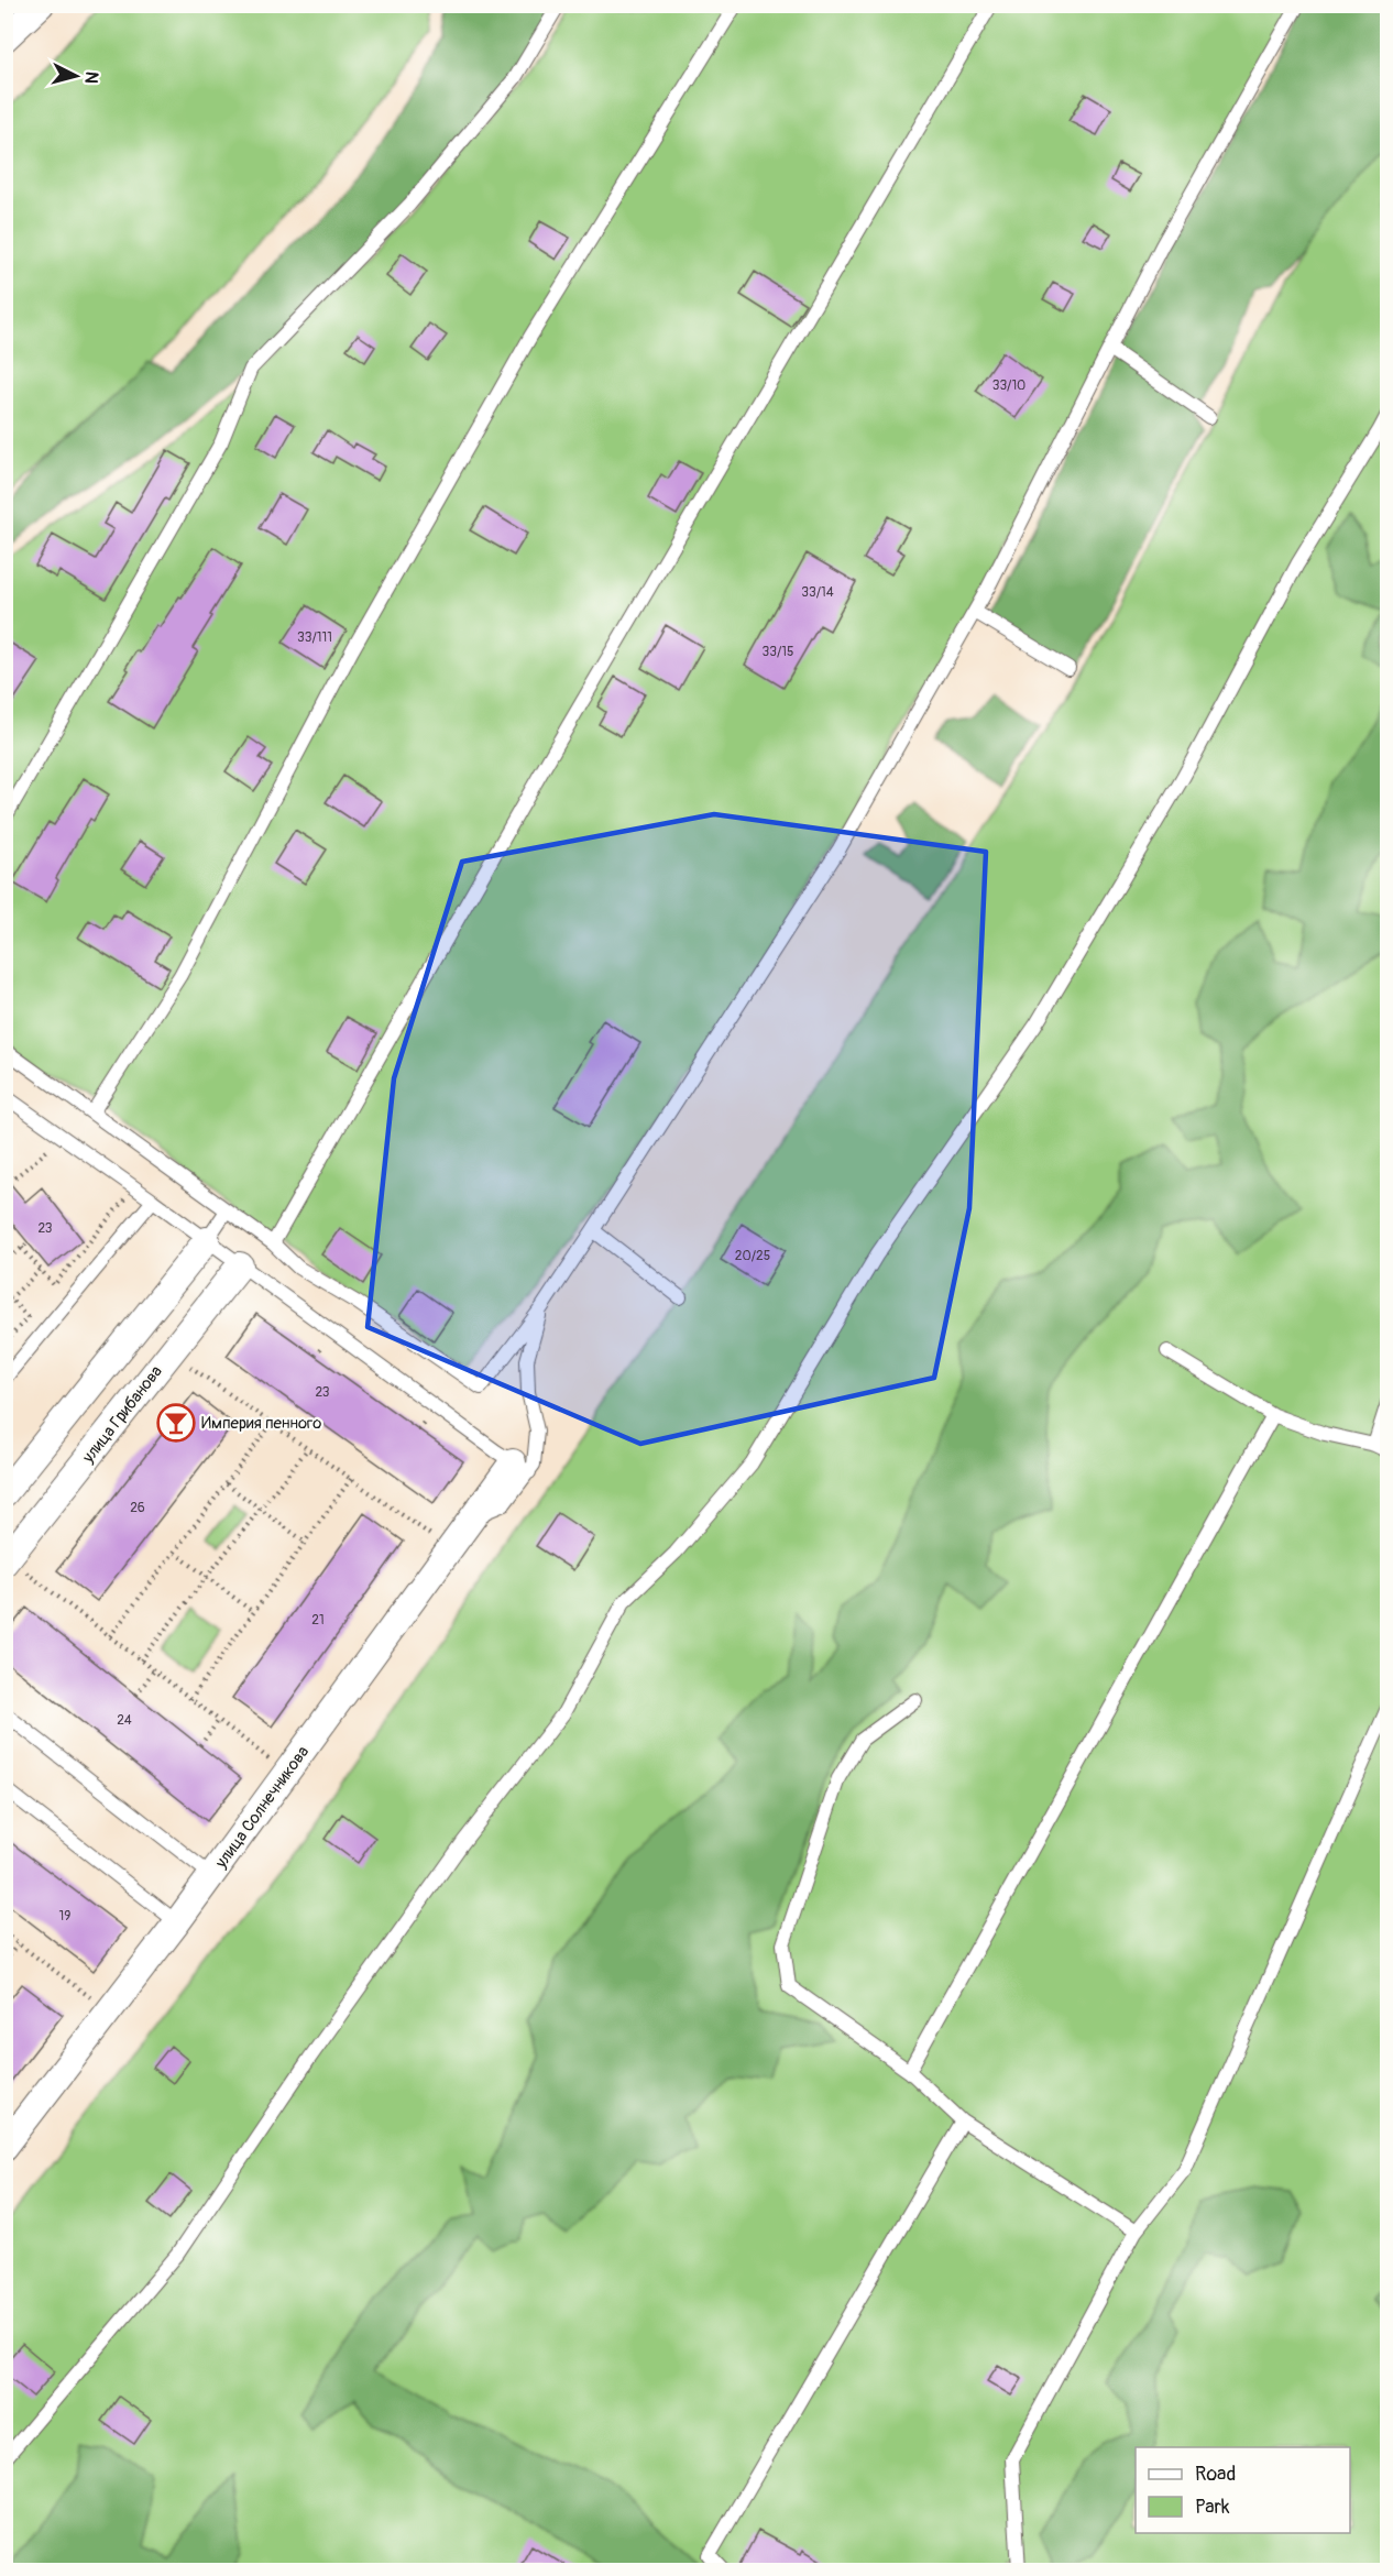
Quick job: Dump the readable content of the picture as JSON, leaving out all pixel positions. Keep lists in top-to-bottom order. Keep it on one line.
{"streets":{"street":["улица Грибанова","улица Солнечникова"]},"places":{"bar":["Империя пенного"]},"house_numbers":["33/10","33/14","33/111","33/15","23","20/25","23","26","21","24","19"],"legend":["Road","Park"],"north":"right"}
